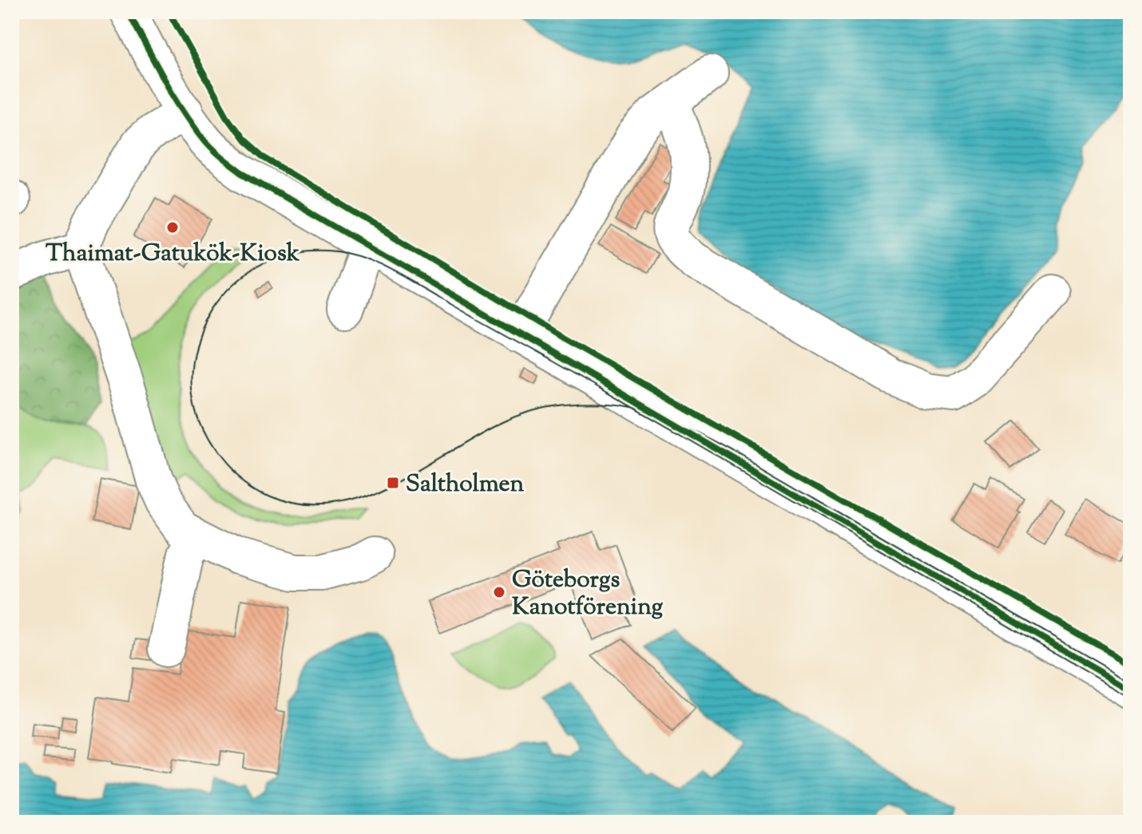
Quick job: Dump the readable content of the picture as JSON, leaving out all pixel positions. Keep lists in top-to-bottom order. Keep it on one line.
{"places":{"other":["Thaimat-Gatukök-Kiosk","Göteborgs Kanotförening"],"transit":["Saltholmen"]}}
